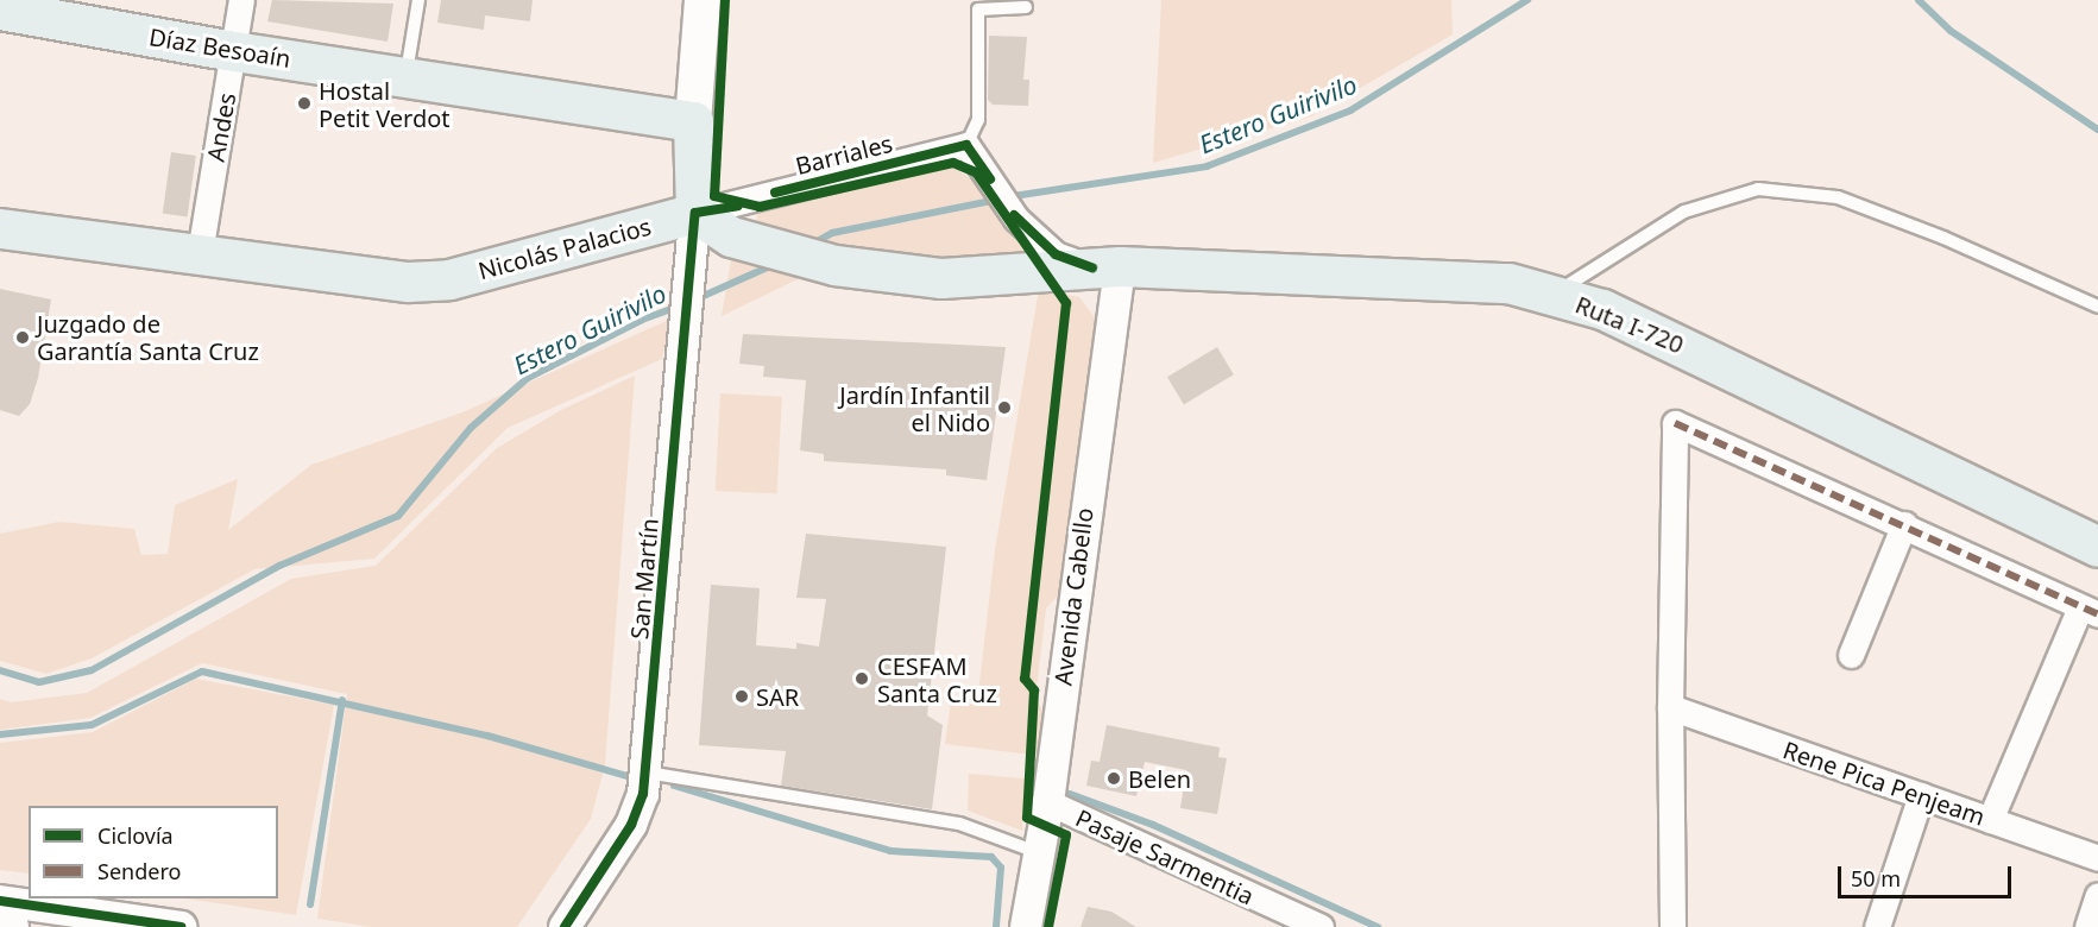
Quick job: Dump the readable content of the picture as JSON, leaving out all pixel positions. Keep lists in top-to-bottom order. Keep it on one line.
{"streets":{"main road":["Díaz Besoaín","Nicolás Palacios","Ruta I-720","San Martín"],"street":["Andes","Barriales","Avenida Cabello","Rene Pica Penjeam","Pasaje Sarmentia"]},"crossings":[["Díaz Besoaín","Andes"],["Díaz Besoaín","San Martín"],["Andes","Nicolás Palacios"],["Barriales","Nicolás Palacios"],["Barriales","San Martín"],["Nicolás Palacios","San Martín"],["Ruta I-720","Avenida Cabello"],["Avenida Cabello","Pasaje Sarmentia"]],"water":["Estero Guirivilo"],"places":["Hostal Petit Verdot","Juzgado de Garantía Santa Cruz","Jardín Infantil el Nido","CESFAM Santa Cruz","SAR","Belen"],"legend":["Ciclovía","Sendero"],"scale_bar":"50 m"}
